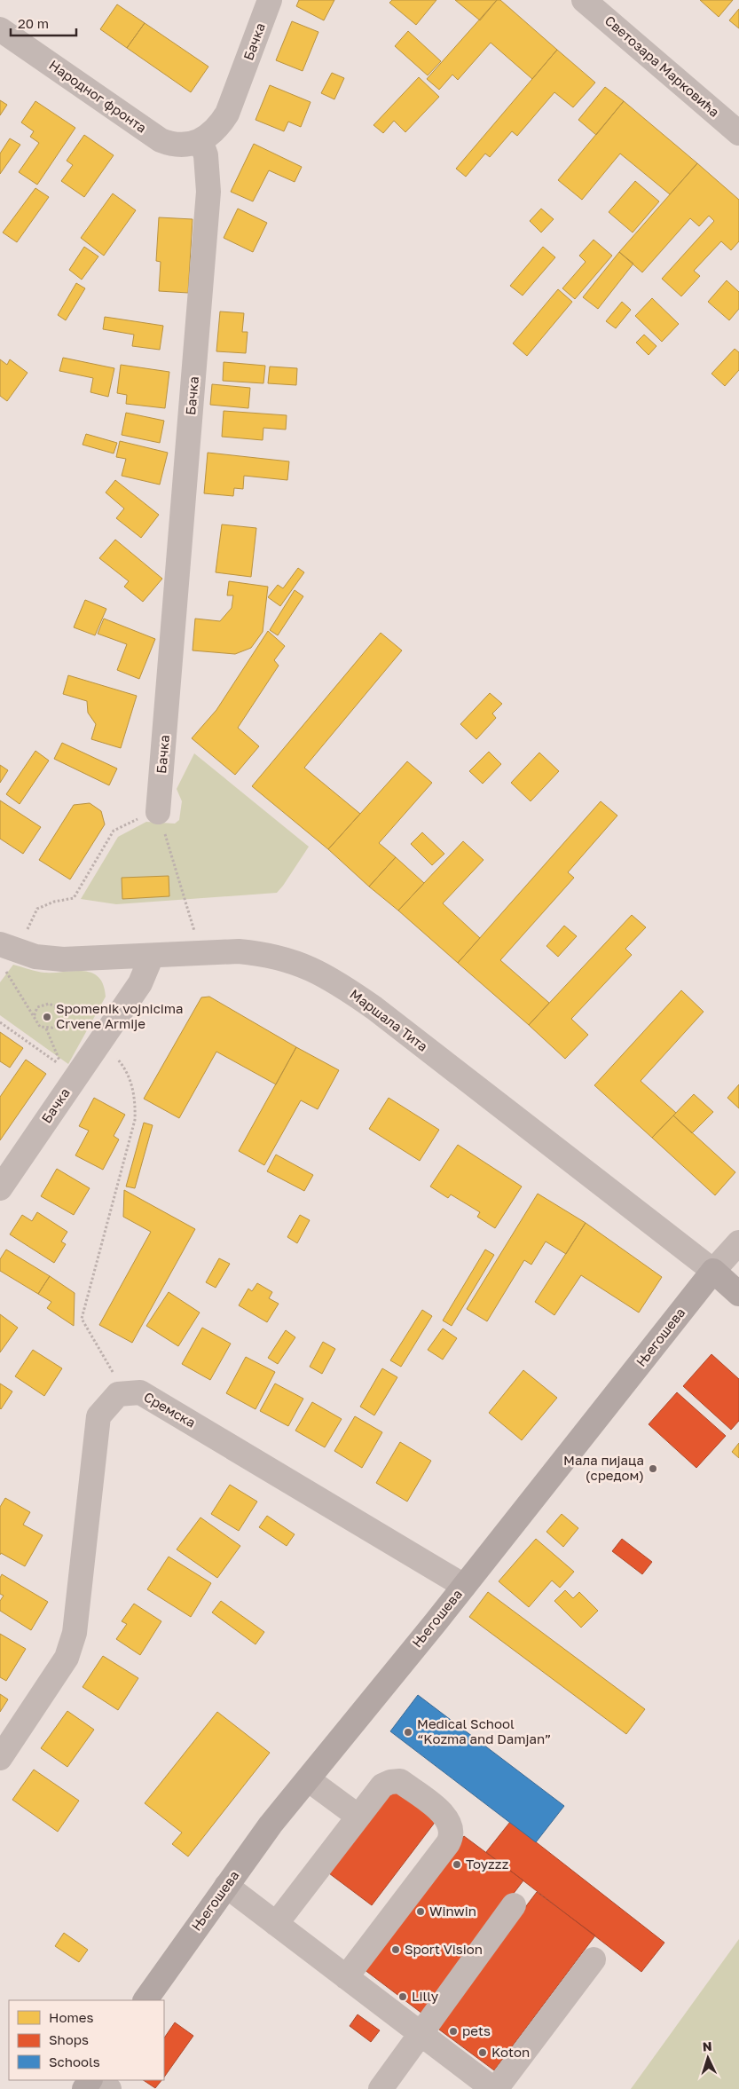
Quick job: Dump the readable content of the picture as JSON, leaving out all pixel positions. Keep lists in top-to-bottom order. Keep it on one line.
{"streets":{"main road":["Његошева"],"street":["Бачка","Светозара Марковића","Народног фронта","Маршала Тита","Сремска"]},"crossings":[["Бачка","Народног фронта"],["Бачка","Маршала Тита"],["Маршала Тита","Његошева"],["Његошева","Сремска"]],"places":["Spomenik vojnicima Crvene Armije","Мала пијаца (средом)","Medical School “Kozma and Damjan”","Toyzzz","Winwin","Sport Vision","Lilly","pets","Koton"],"legend":["Homes","Shops","Schools"],"scale_bar":"20 m","north":"top"}
